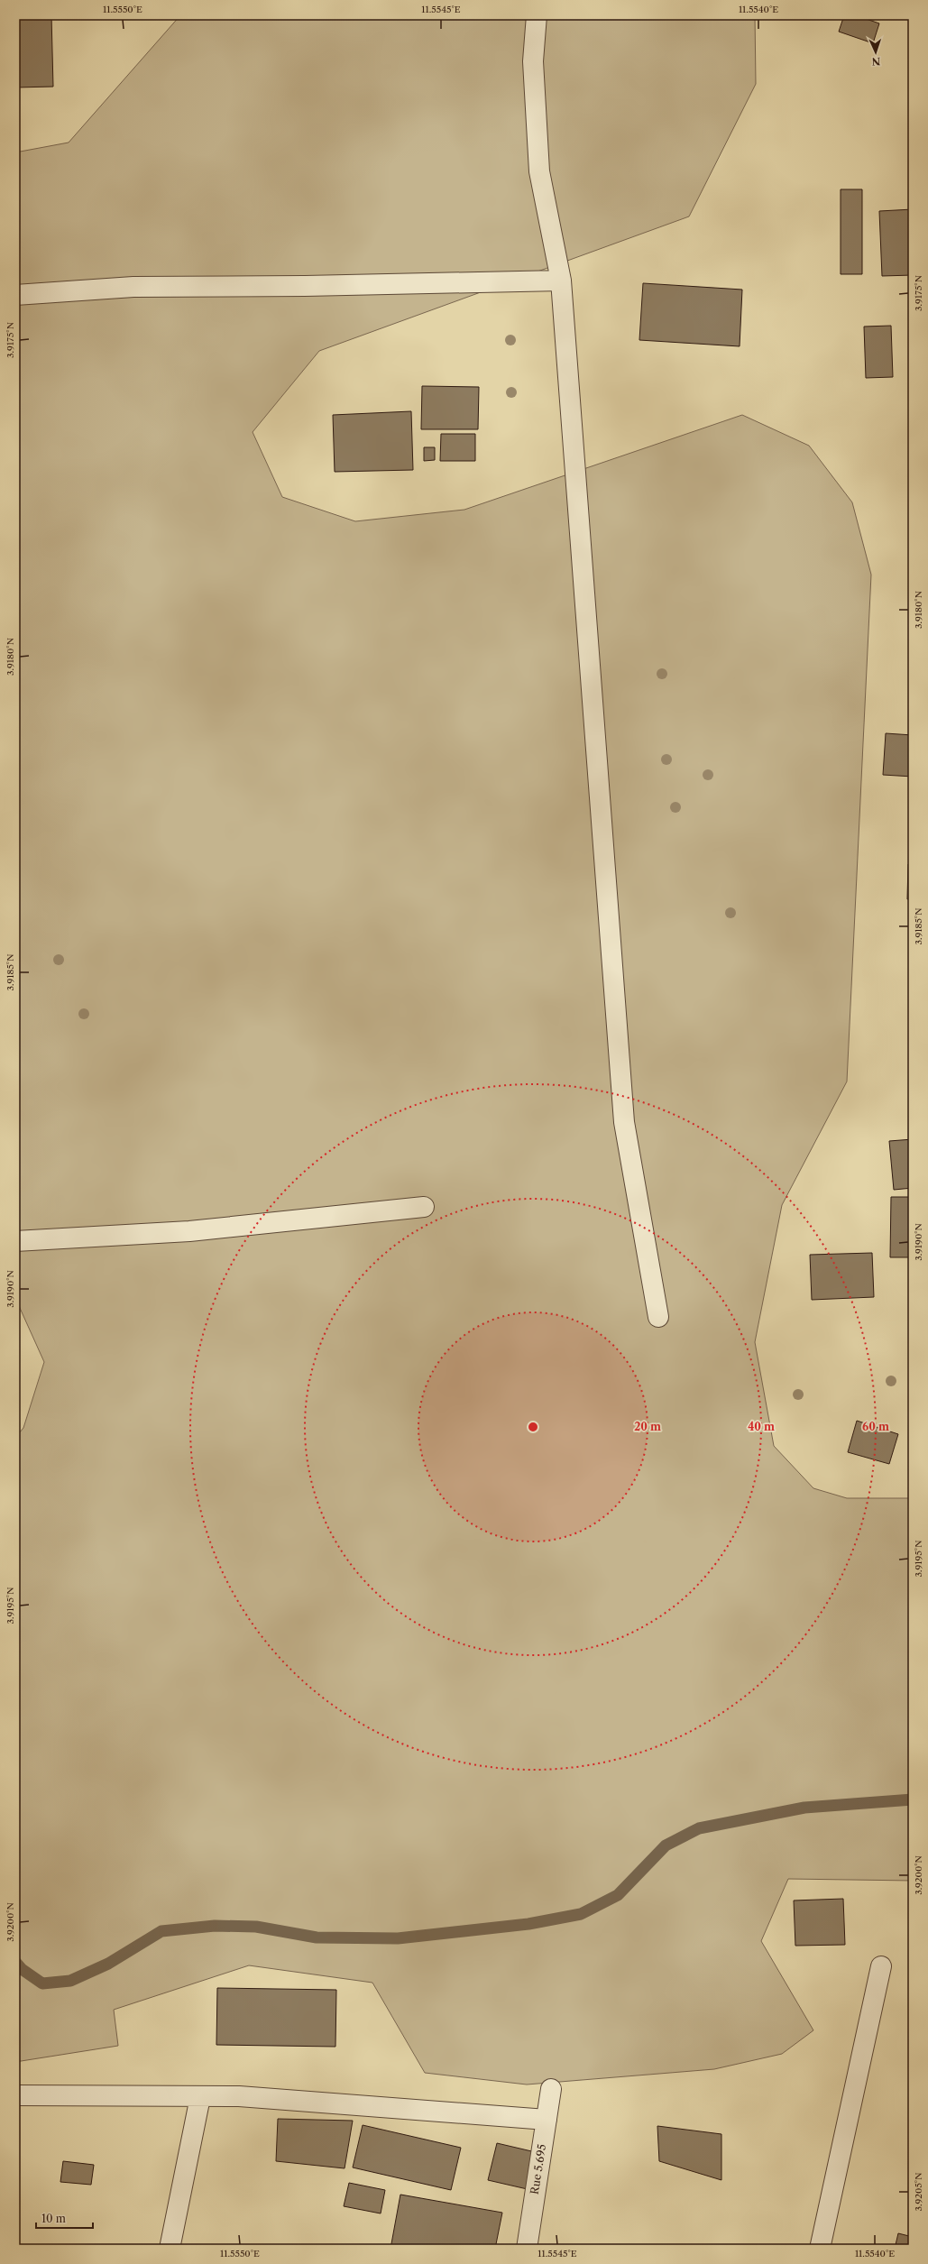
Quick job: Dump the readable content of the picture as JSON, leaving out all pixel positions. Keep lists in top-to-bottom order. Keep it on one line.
{"streets":{"street":["Rue 5.695"]},"scale_bar":"10 m","north":"bottom","coordinates":["11.5550°E","11.5545°E","11.5540°E","3.9175°N","3.9180°N","3.9185°N","3.9190°N","3.9195°N","3.9200°N","3.9205°N"],"rings":["20 m","40 m","60 m"]}
